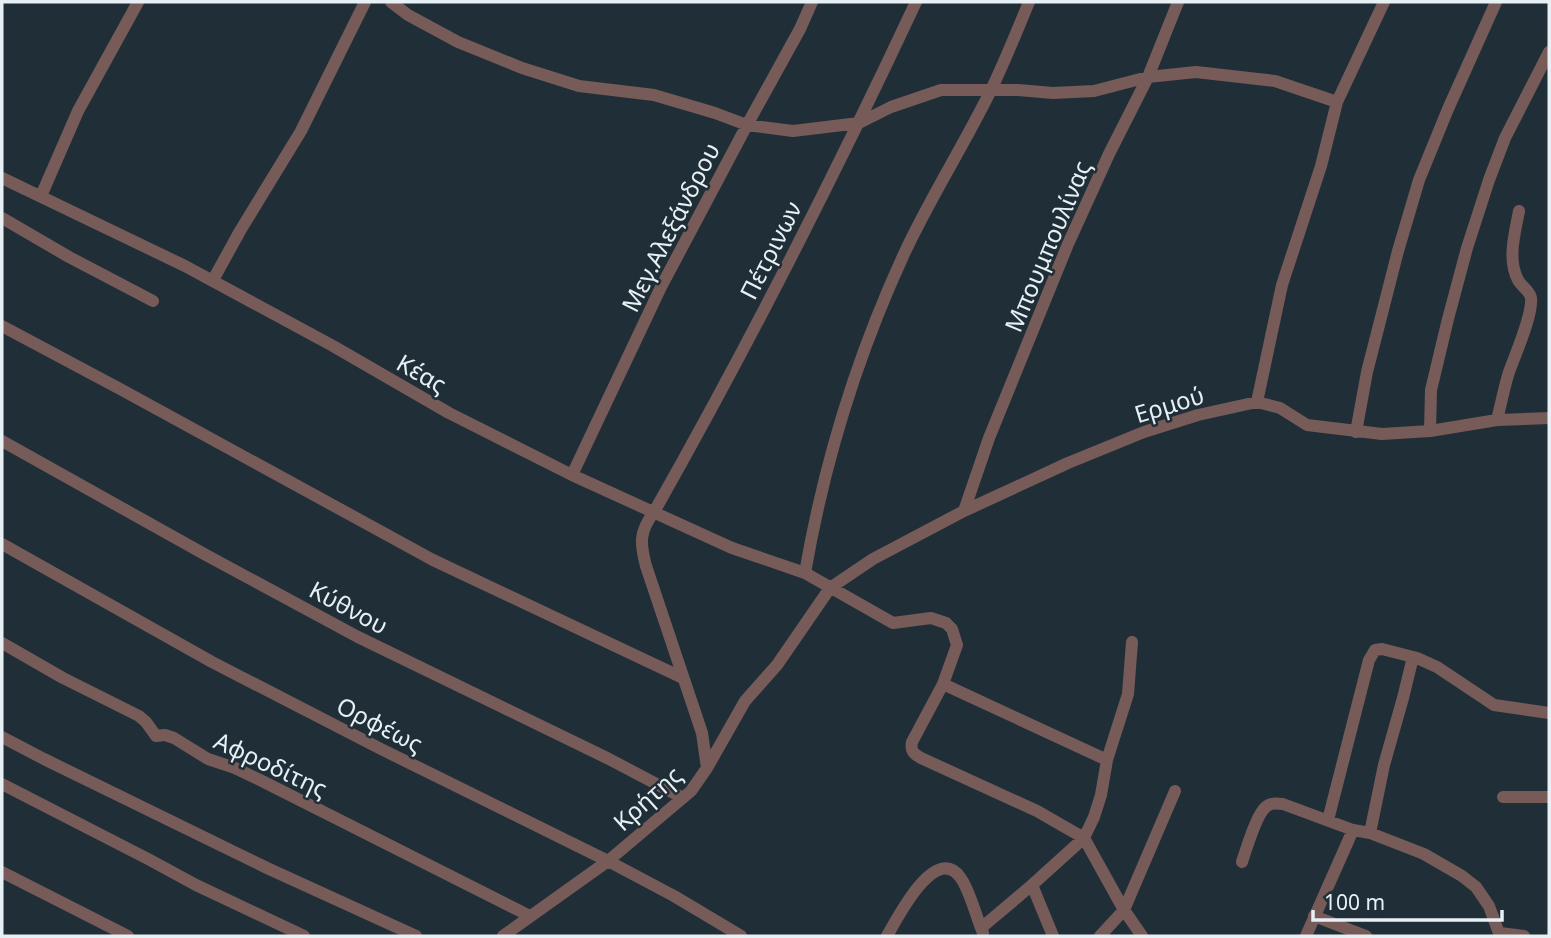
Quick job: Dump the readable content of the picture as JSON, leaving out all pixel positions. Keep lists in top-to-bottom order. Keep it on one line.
{"streets":{"street":["Μεγ.Αλεξάνδρου","Μπουμπουλίνας","Πέτρινων","Κέας","Ερμού","Κύθνου","Ορφέως","Αφροδίτης","Κρήτης"]},"crossings":[["Μεγ.Αλεξάνδρου","Κέας"],["Μπουμπουλίνας","Ερμού"],["Πέτρινων","Κέας"],["Πέτρινων","Κρήτης"],["Κέας","Ερμού"],["Κέας","Κρήτης"],["Ερμού","Κρήτης"],["Κύθνου","Κρήτης"],["Ορφέως","Κρήτης"],["Αφροδίτης","Κρήτης"]],"scale_bar":"100 m"}
